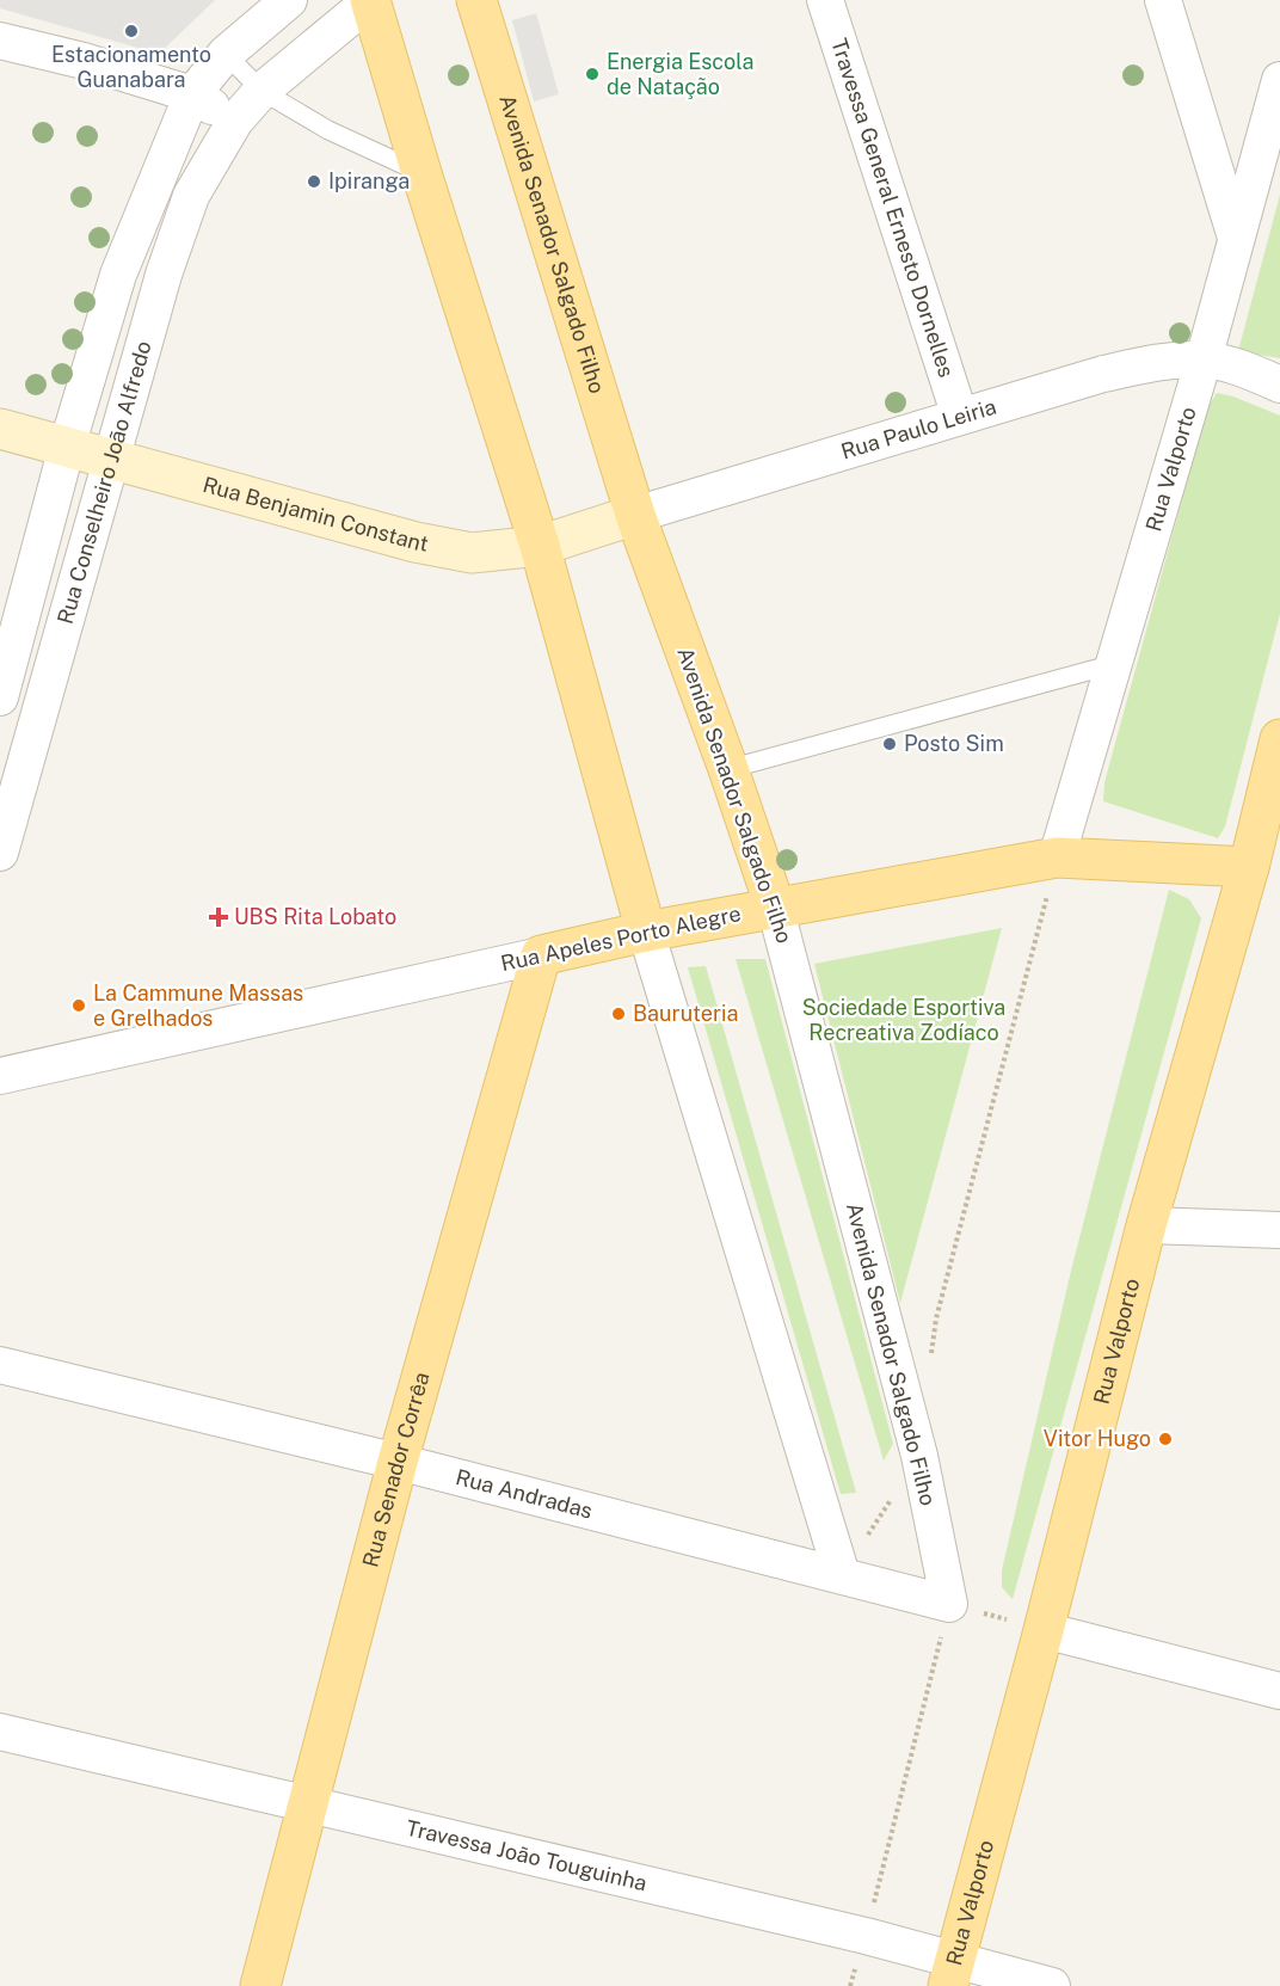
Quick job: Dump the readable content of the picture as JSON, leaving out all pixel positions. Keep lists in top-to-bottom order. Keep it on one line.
{"streets":{"main road":["Avenida Senador Salgado Filho","Rua Valporto","Rua Apeles Porto Alegre","Rua Senador Corrêa"],"street":["Travessa General Ernesto Dornelles","Rua Paulo Leiria","Rua Conselheiro João Alfredo","Rua Benjamin Constant","Rua Andradas","Travessa João Touguinha"]},"crossings":[["Travessa General Ernesto Dornelles","Rua Paulo Leiria"],["Avenida Senador Salgado Filho","Rua Paulo Leiria"],["Avenida Senador Salgado Filho","Rua Benjamin Constant"],["Avenida Senador Salgado Filho","Rua Apeles Porto Alegre"],["Avenida Senador Salgado Filho","Rua Andradas"],["Rua Paulo Leiria","Rua Valporto"],["Rua Paulo Leiria","Rua Benjamin Constant"],["Rua Valporto","Rua Apeles Porto Alegre"],["Rua Valporto","Travessa João Touguinha"],["Rua Conselheiro João Alfredo","Rua Benjamin Constant"],["Rua Apeles Porto Alegre","Rua Senador Corrêa"],["Rua Senador Corrêa","Rua Andradas"],["Rua Senador Corrêa","Travessa João Touguinha"]],"parks":["Sociedade Esportiva Recreativa Zodíaco"],"places":{"other":["Estacionamento Guanabara","Energia Escola de Natação","Ipiranga","Posto Sim","La Cammune Massas e Grelhados","Bauruteria","Vitor Hugo"],"health":["UBS Rita Lobato"]}}
